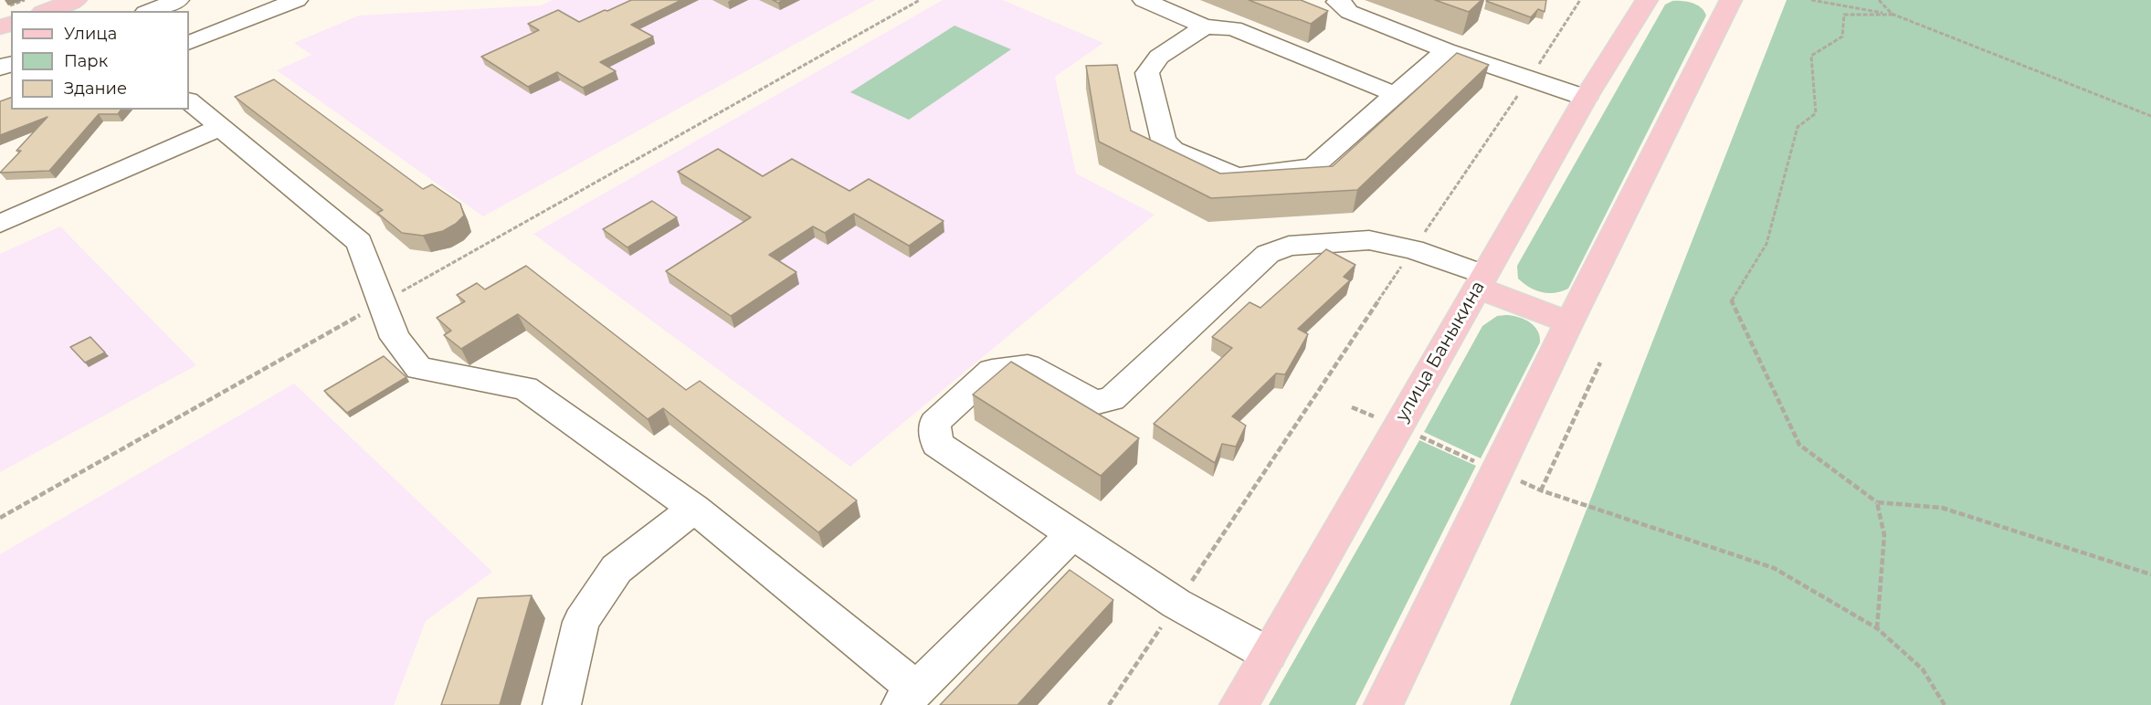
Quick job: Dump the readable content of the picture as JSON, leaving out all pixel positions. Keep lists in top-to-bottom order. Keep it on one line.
{"streets":{"main road":["улица Баныкина"]},"legend":["Улица","Парк","Здание"]}
